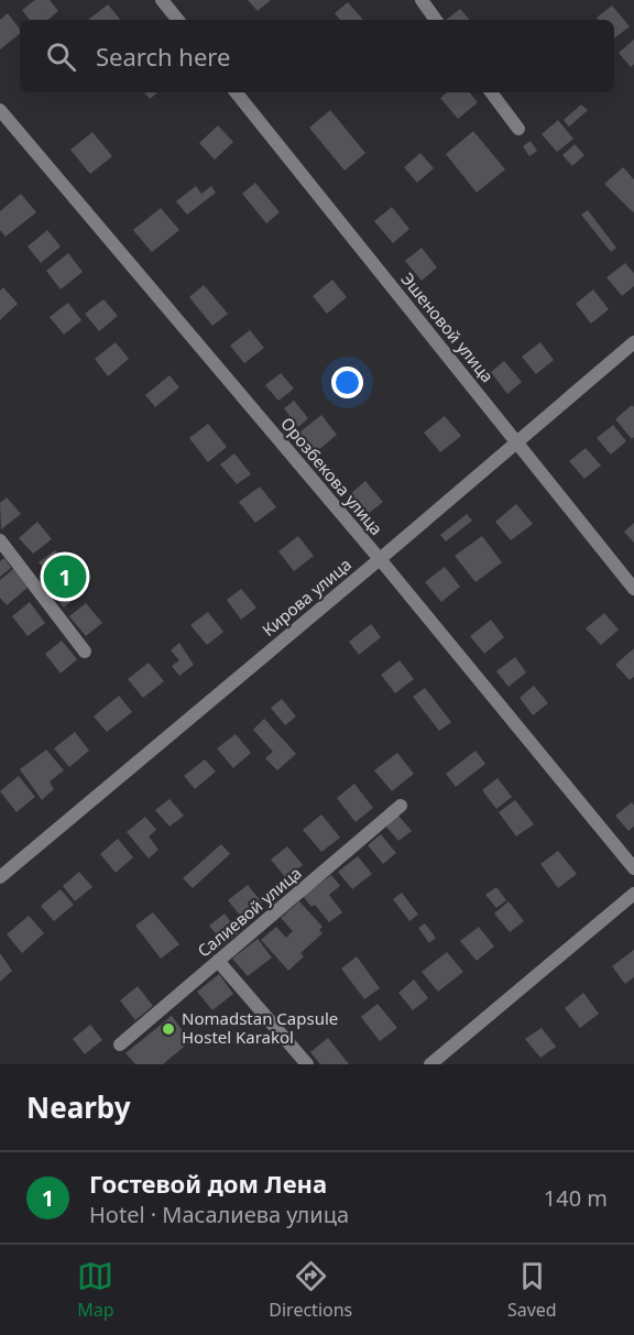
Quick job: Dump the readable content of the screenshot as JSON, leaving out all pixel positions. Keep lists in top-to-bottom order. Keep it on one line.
{"streets":{"street":["Эшеновой улица","Орозбекова улица","Кирова улица","Салиевой улица"]},"crossings":[["Эшеновой улица","Кирова улица"],["Орозбекова улица","Кирова улица"]],"places":["Nomadstan Capsule Hostel Karakol"],"page":{"search":"Search here","pins":"1","heading":"Nearby","list":[{"mark":"1","name":"Гостевой дом Лена","note":"Hotel · Масалиева улица","value":"140 m"}],"nav":["Map","Directions","Saved"]}}
